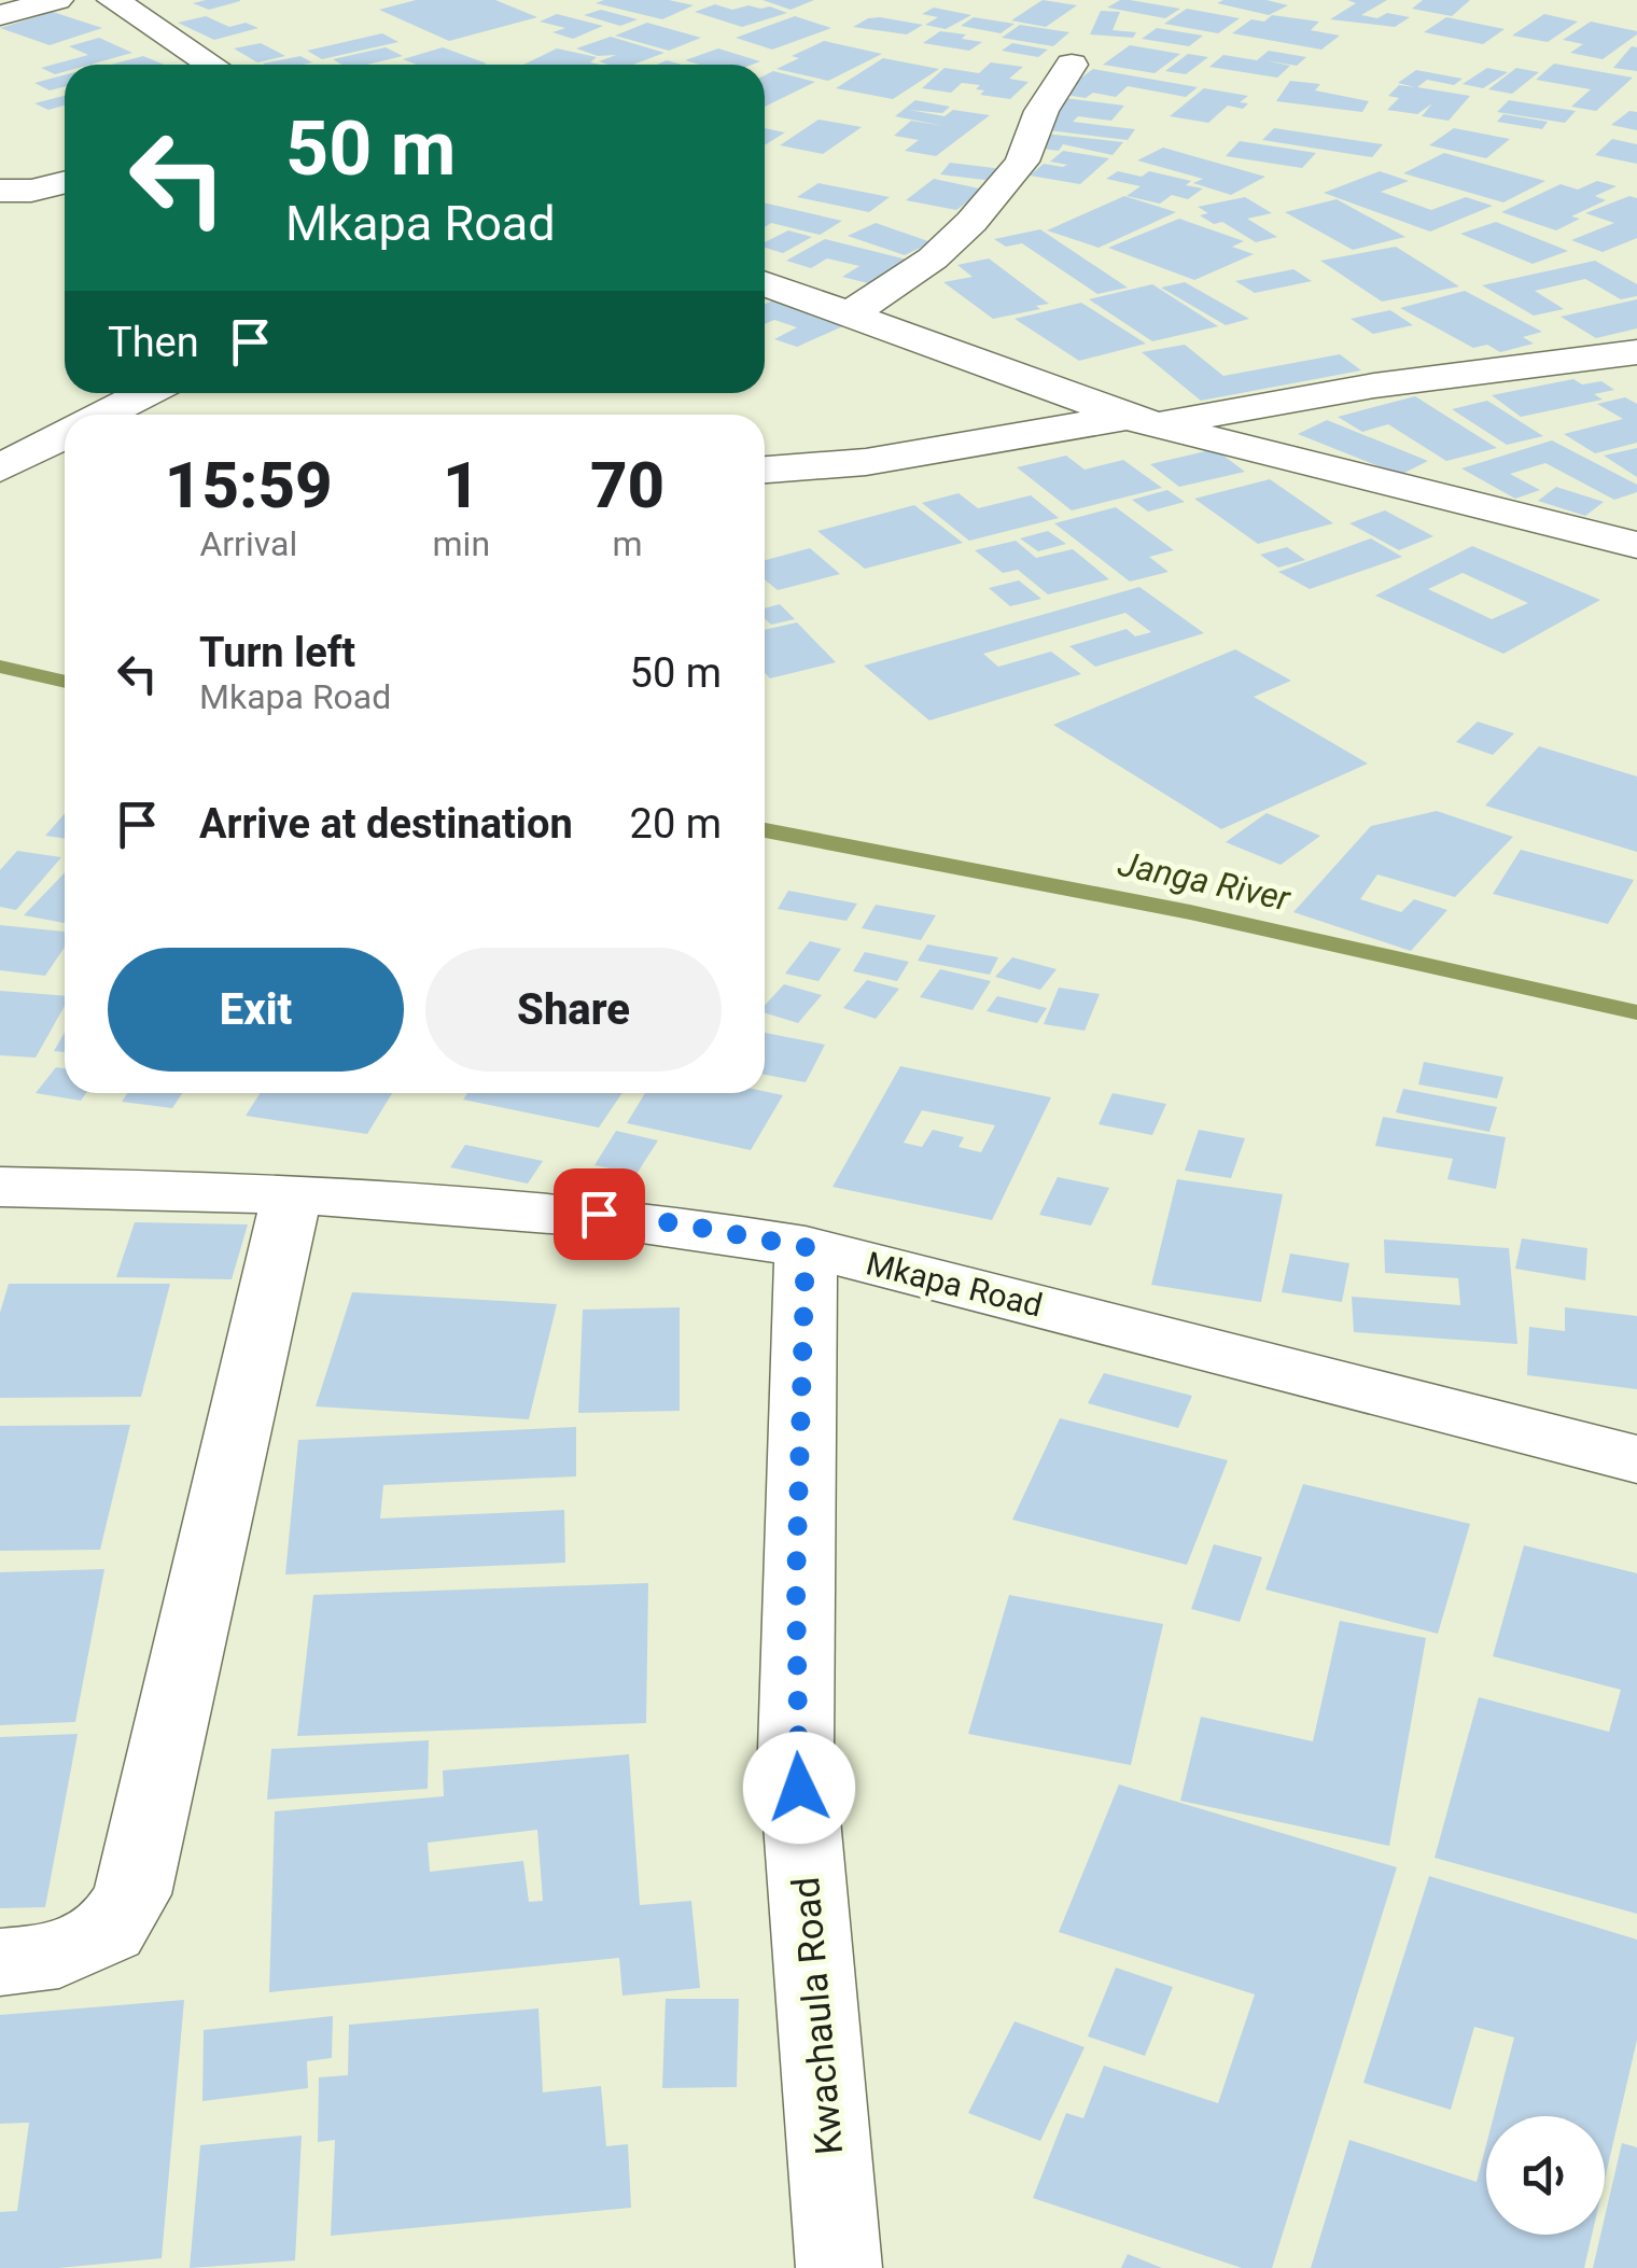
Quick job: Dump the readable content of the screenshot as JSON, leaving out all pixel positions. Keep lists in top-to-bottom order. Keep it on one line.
{"streets":{"street":["Mkapa Road","Kwachaula Road"]},"crossings":[["Mkapa Road","Kwachaula Road"]],"water":["Janga River"],"page":{"turn":["50 m","Mkapa Road"],"then":"Then","eta":["15:59","Arrival","1","min","70","m"],"list":[{"name":"Turn left","note":"Mkapa Road","value":"50 m"},{"name":"Arrive at destination","value":"20 m"}],"buttons":["Exit","Share"]}}
